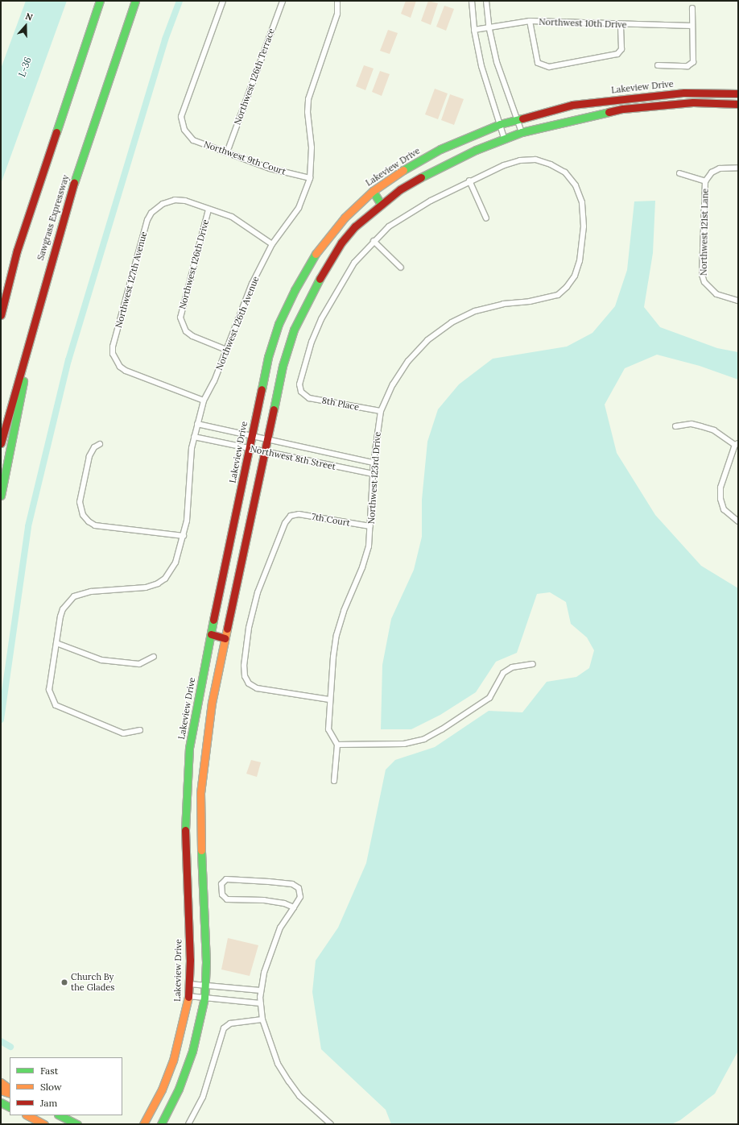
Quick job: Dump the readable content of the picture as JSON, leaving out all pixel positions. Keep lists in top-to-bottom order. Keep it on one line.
{"streets":{"main road":["Lakeview Drive","Sawgrass Expressway"],"street":["Northwest 10th Drive","Northwest 126th Terrace","Northwest 9th Court","Northwest 121st Lane","Northwest 126th Drive","Northwest 127th Avenue","Northwest 126th Avenue","8th Place","Northwest 8th Street","Northwest 123rd Drive","7th Court"]},"crossings":[["Northwest 126th Terrace","Northwest 9th Court"],["Lakeview Drive","Northwest 8th Street"],["Northwest 9th Court","Northwest 126th Avenue"],["Northwest 126th Drive","Northwest 127th Avenue"],["Northwest 126th Drive","Northwest 126th Avenue"],["Northwest 127th Avenue","Northwest 126th Avenue"],["Northwest 126th Avenue","Northwest 8th Street"],["8th Place","Northwest 123rd Drive"],["Northwest 8th Street","Northwest 123rd Drive"],["Northwest 123rd Drive","7th Court"]],"water":["L-36"],"places":["Church By the Glades"],"legend":["Fast","Slow","Jam"],"north":"top"}
